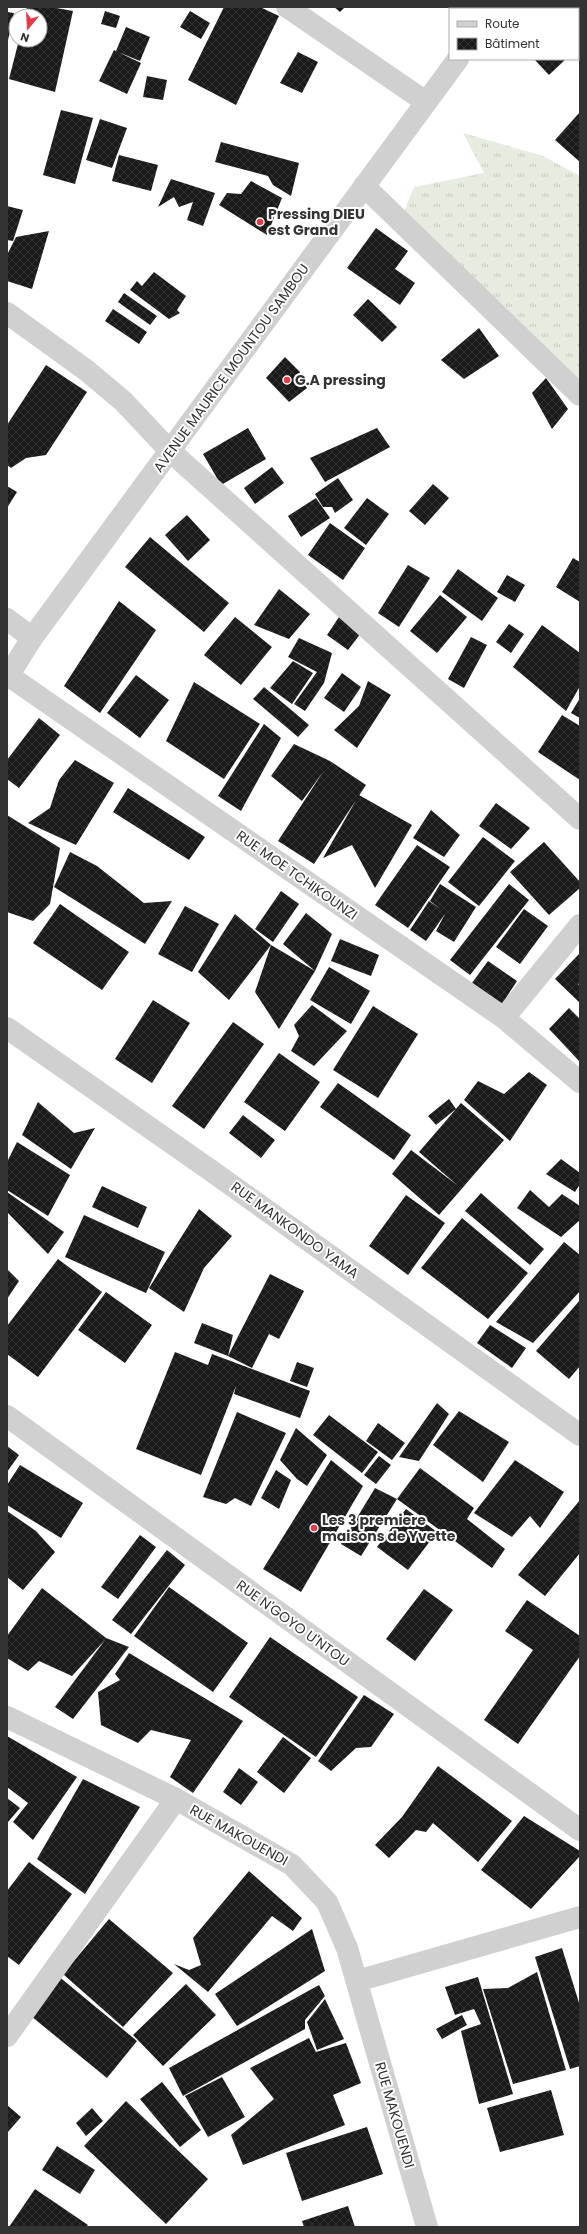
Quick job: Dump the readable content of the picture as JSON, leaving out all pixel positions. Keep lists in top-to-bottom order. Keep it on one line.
{"streets":{"street":["AVENUE MAURICE MOUNTOU SAMBOU","RUE MOE TCHIKOUNZI","RUE MANKONDO YAMA","RUE N'GOYO U'NTOU","RUE MAKOUENDI"]},"crossings":[["AVENUE MAURICE MOUNTOU SAMBOU","RUE MOE TCHIKOUNZI"]],"places":["Pressing DIEU est Grand","G.A pressing","Les 3 premiere maisons de Yvette"],"legend":["Route","Bâtiment"],"north":"bottom"}
